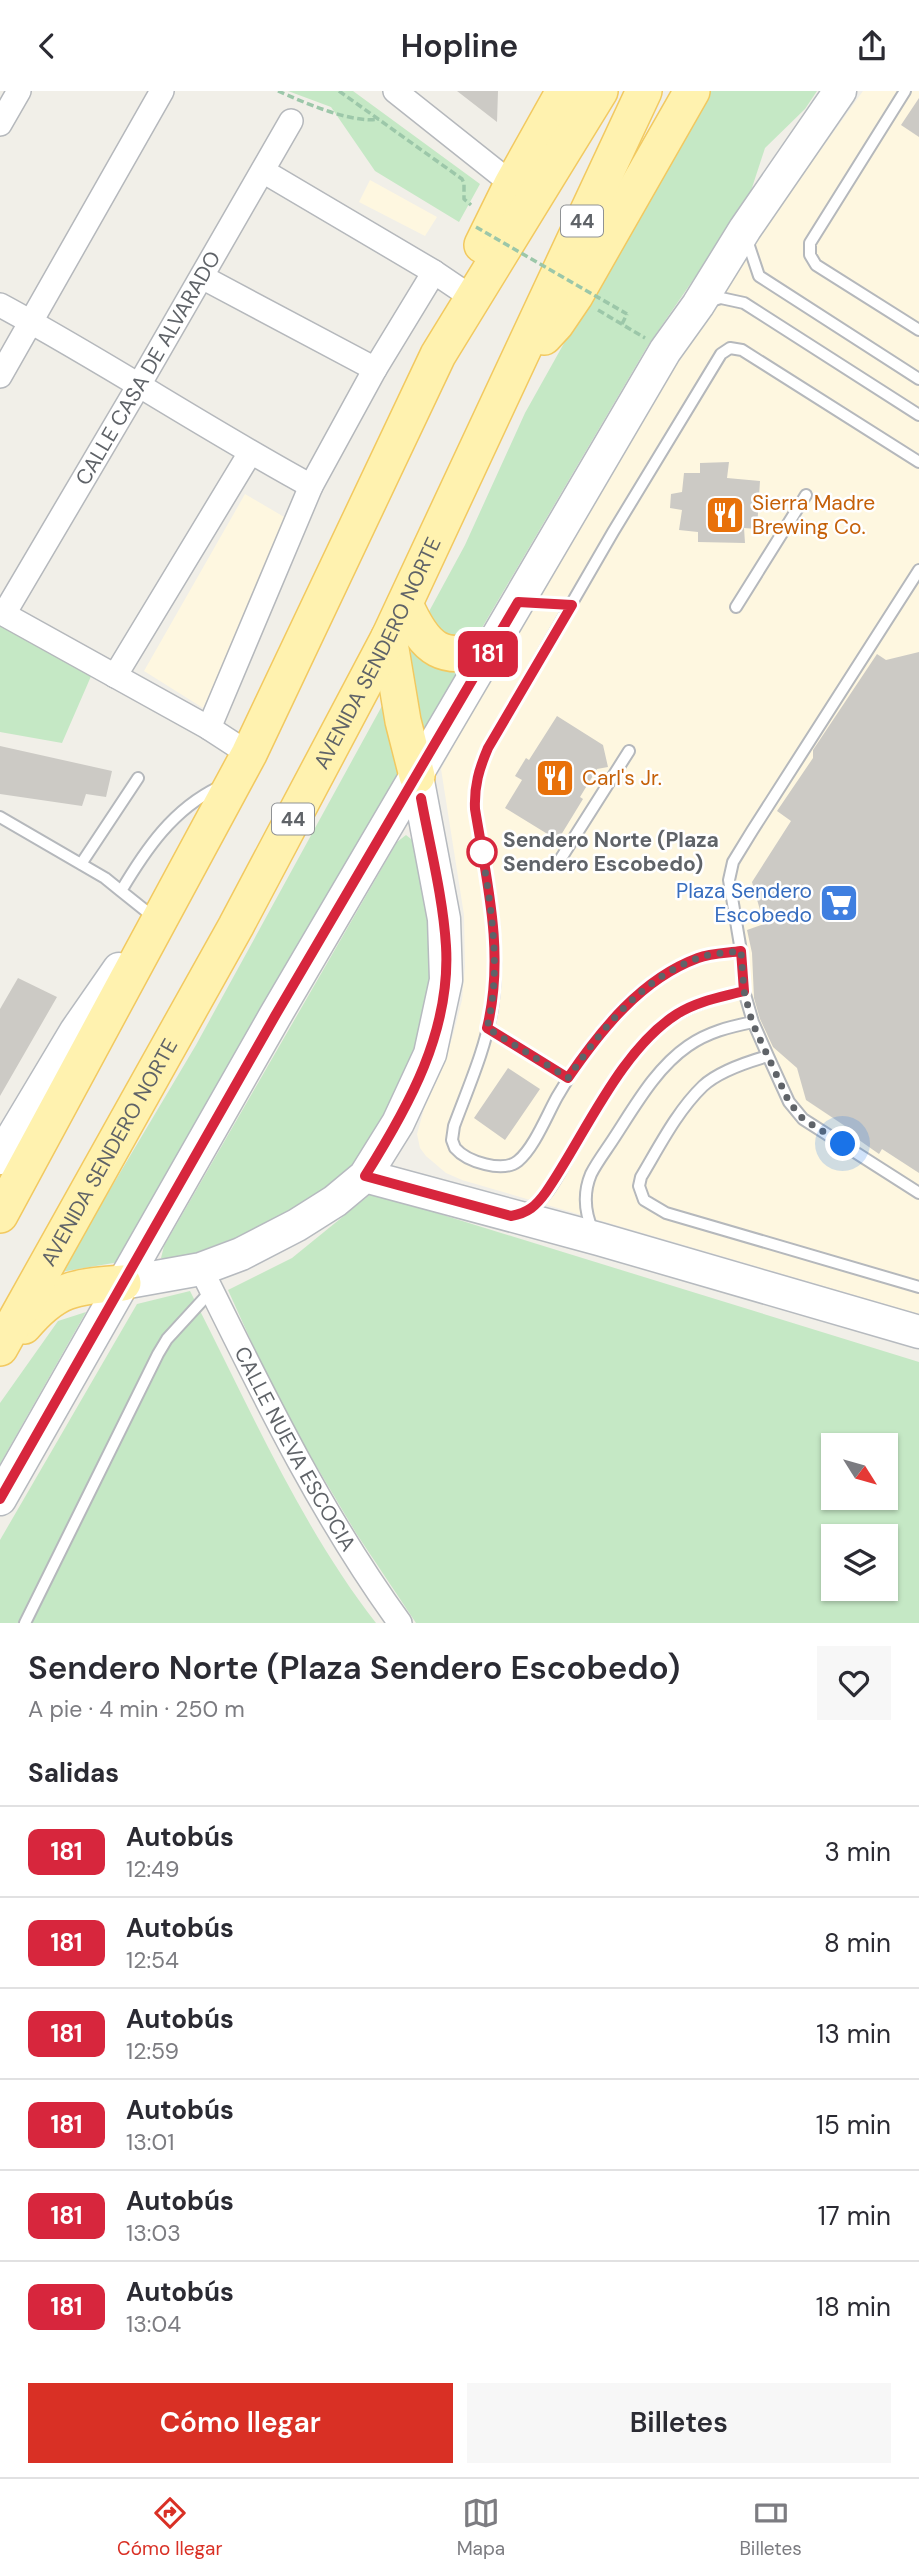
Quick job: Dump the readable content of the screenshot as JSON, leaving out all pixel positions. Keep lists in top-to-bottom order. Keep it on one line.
{"streets":{"main road":["44","AVENIDA SENDERO NORTE"],"street":["CALLE CASA DE ALVARADO","CALLE NUEVA ESCOCIA"]},"places":{"restaurant":["Sierra Madre Brewing Co.","Carl's Jr."],"other":["Sendero Norte (Plaza Sendero Escobedo)"],"supermarket":["Plaza Sendero Escobedo"]},"lines":["bus line 181"],"north":"bottom right","page":{"header":"Hopline","on_map":"181","heading":[["Sendero Norte (Plaza Sendero Escobedo)","A pie · 4 min · 250 m"],"Salidas"],"list":[{"mark":"181","name":"Autobús","note":"12:49","value":"3 min"},{"mark":"181","name":"Autobús","note":"12:54","value":"8 min"},{"mark":"181","name":"Autobús","note":"12:59","value":"13 min"},{"mark":"181","name":"Autobús","note":"13:01","value":"15 min"},{"mark":"181","name":"Autobús","note":"13:03","value":"17 min"},{"mark":"181","name":"Autobús","note":"13:04","value":"18 min"}],"buttons":["Cómo llegar","Billetes"],"tabs":["Cómo llegar","Mapa","Billetes"]}}
